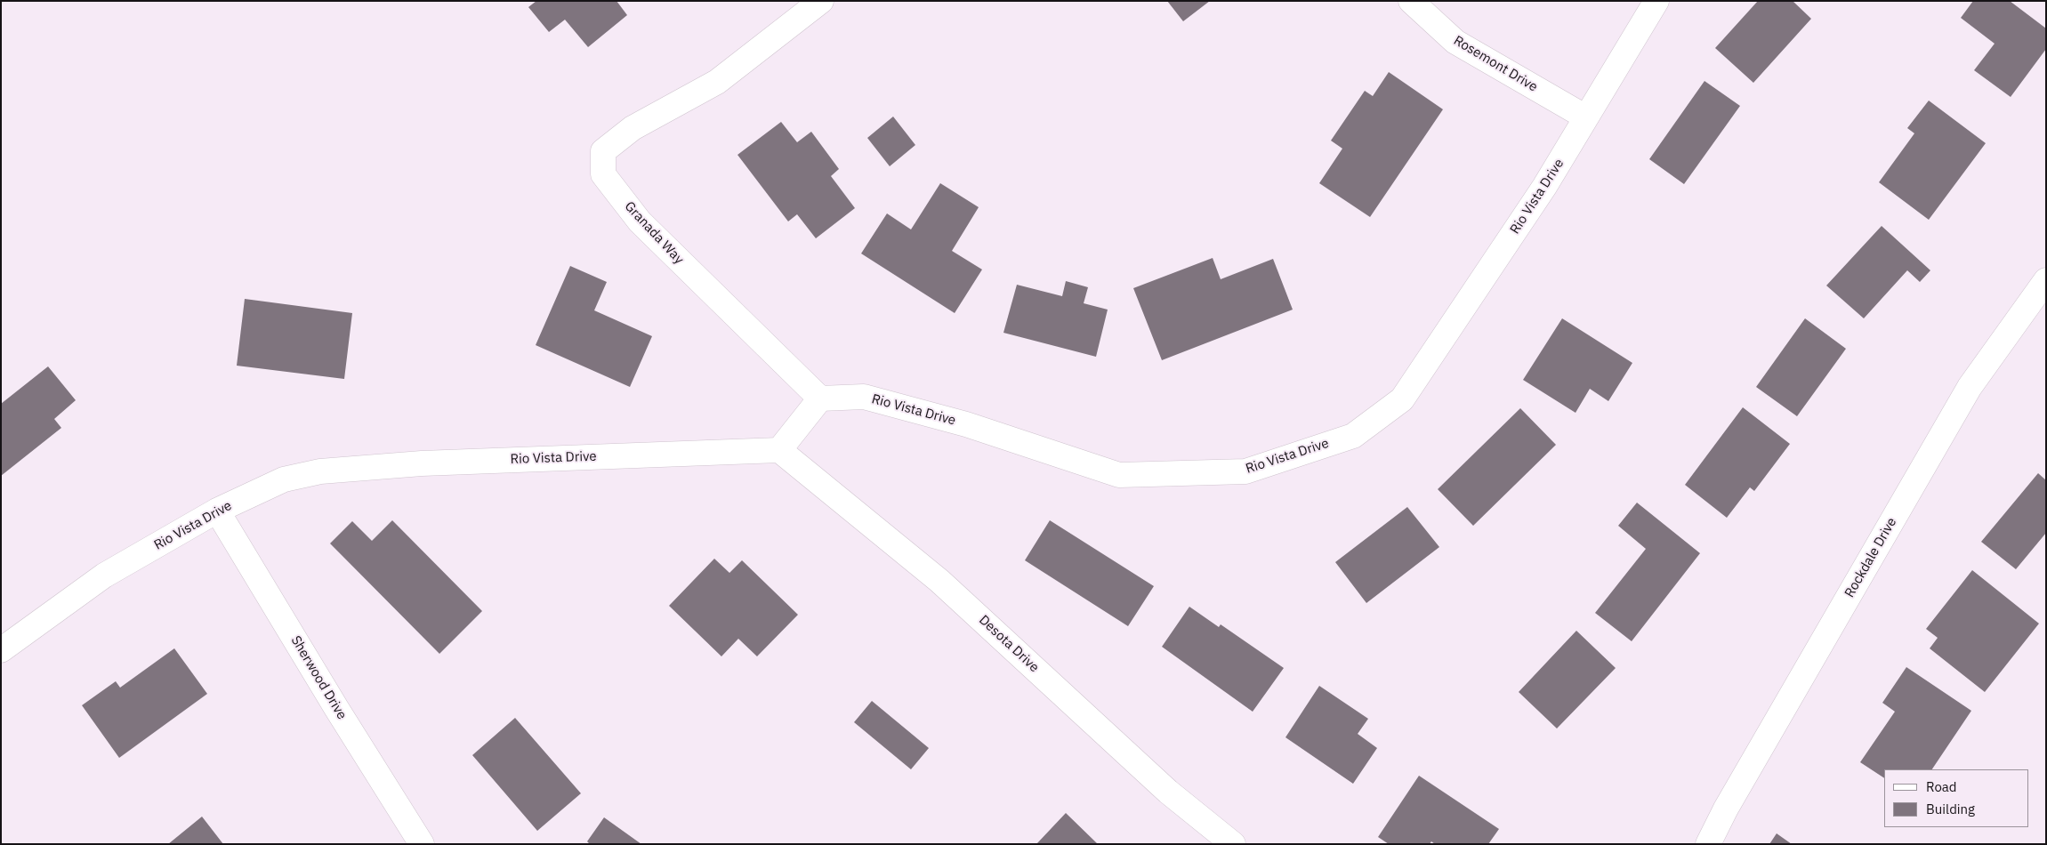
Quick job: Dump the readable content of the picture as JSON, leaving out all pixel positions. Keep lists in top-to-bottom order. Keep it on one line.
{"streets":{"street":["Rosemont Drive","Rio Vista Drive","Granada Way","Rockdale Drive","Desota Drive","Sherwood Drive"]},"crossings":[["Rosemont Drive","Rio Vista Drive"],["Rio Vista Drive","Granada Way"],["Rio Vista Drive","Desota Drive"],["Rio Vista Drive","Sherwood Drive"]],"legend":["Road","Building"]}
